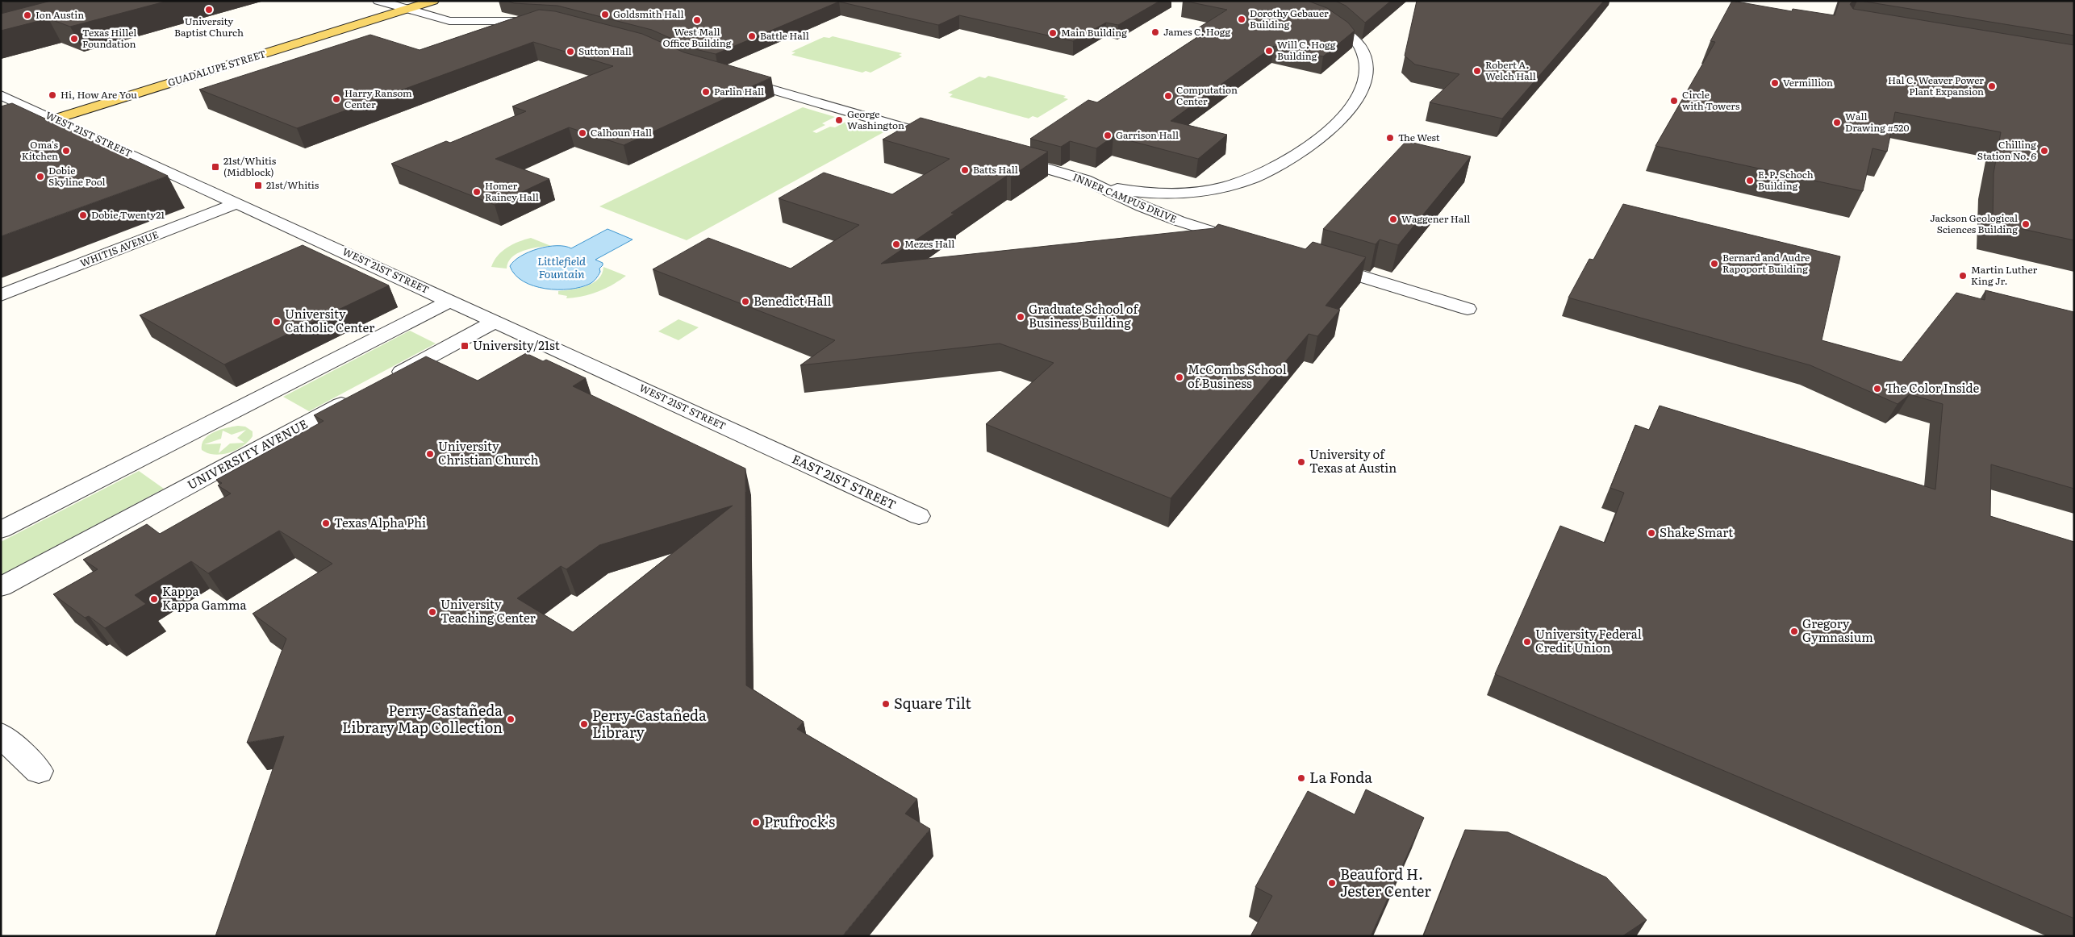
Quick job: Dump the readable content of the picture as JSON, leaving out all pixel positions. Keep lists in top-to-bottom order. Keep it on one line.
{"streets":{"main road":["GUADALUPE STREET"],"street":["WEST 21ST STREET","INNER CAMPUS DRIVE","WHITIS AVENUE","UNIVERSITY AVENUE","EAST 21ST STREET"]},"crossings":[["GUADALUPE STREET","WEST 21ST STREET"],["WEST 21ST STREET","WHITIS AVENUE"],["WEST 21ST STREET","EAST 21ST STREET"]],"water":["Littlefield Fountain"],"places":{"other":["University Baptist Church","Goldsmith Hall","Ion Austin","Dorothy Gebauer Building","West Mall Office Building","James C. Hogg","Main Building","Battle Hall","Texas Hillel Foundation","Will C. Hogg Building","Sutton Hall","Robert A. Welch Hall","Vermillion","Hal C. Weaver Power Plant Expansion","Parlin Hall","Hi, How Are You","Computation Center","Harry Ransom Center","Circle with Towers","George Washington","Wall Drawing #520","Calhoun Hall","Garrison Hall","The West","Oma's Kitchen","Chilling Station No. 6","Batts Hall","Dobie Skyline Pool","E. P. Schoch Building","Homer Rainey Hall","Dobie Twenty21","Waggener Hall","Jackson Geological Sciences Building","Mezes Hall","Bernard and Audre Rapoport Building","Martin Luther King Jr.","Benedict Hall","Graduate School of Business Building","University Catholic Center","McCombs School of Business","The Color Inside","University Christian Church","University of Texas at Austin","Texas Alpha Phi","Shake Smart","Kappa Kappa Gamma","University Teaching Center","Gregory Gymnasium","University Federal Credit Union","Square Tilt","Perry-Castañeda Library Map Collection","Perry-Castañeda Library","La Fonda","Prufrock's","Beauford H. Jester Center"],"transit":["21st/Whitis (Midblock)","21st/Whitis","University/21st"]}}
